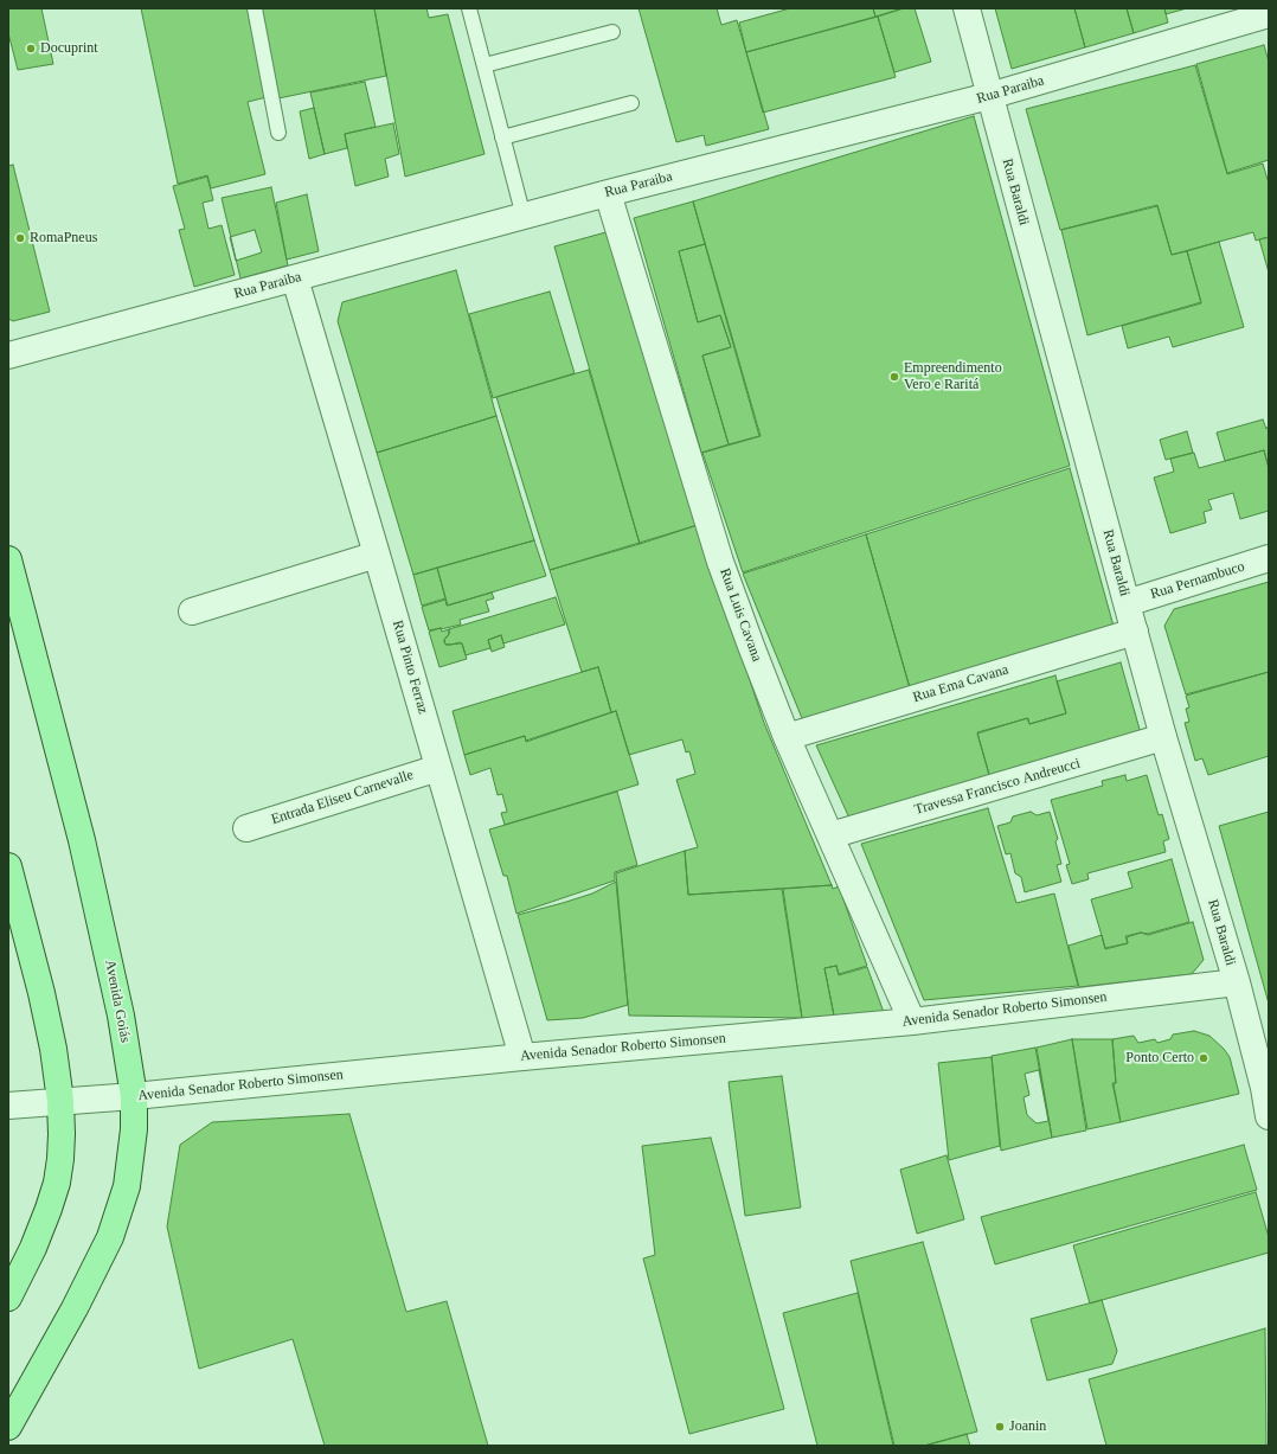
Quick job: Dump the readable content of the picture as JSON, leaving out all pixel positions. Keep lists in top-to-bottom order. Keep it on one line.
{"streets":{"main road":["Avenida Goiás"],"street":["Rua Paraiba","Rua Baraldi","Rua Pernambuco","Rua Luis Cavana","Rua Pinto Ferraz","Rua Ema Cavana","Travessa Francisco Andreucci","Entrada Eliseu Carnevalle","Avenida Senador Roberto Simonsen"]},"crossings":[["Rua Paraiba","Rua Baraldi"],["Rua Paraiba","Rua Luis Cavana"],["Rua Paraiba","Rua Pinto Ferraz"],["Rua Baraldi","Rua Pernambuco"],["Rua Baraldi","Rua Ema Cavana"],["Rua Baraldi","Travessa Francisco Andreucci"],["Rua Baraldi","Avenida Senador Roberto Simonsen"],["Rua Luis Cavana","Rua Ema Cavana"],["Rua Luis Cavana","Travessa Francisco Andreucci"],["Rua Luis Cavana","Avenida Senador Roberto Simonsen"],["Rua Pinto Ferraz","Entrada Eliseu Carnevalle"],["Rua Pinto Ferraz","Avenida Senador Roberto Simonsen"],["Avenida Goiás","Avenida Senador Roberto Simonsen"]],"places":["Docuprint","RomaPneus","Empreendimento Vero e Raritá","Ponto Certo","Joanin"]}
